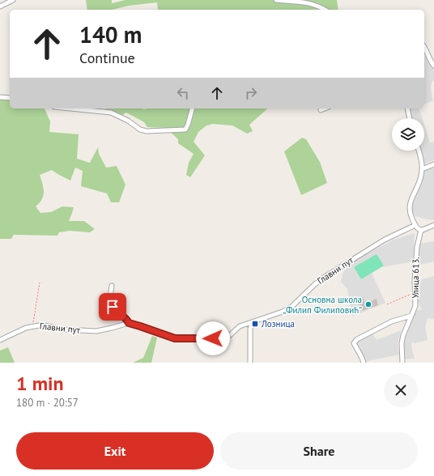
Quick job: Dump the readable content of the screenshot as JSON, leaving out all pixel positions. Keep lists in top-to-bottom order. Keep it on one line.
{"streets":{"street":["Главни пут","Улица 613."]},"places":{"other":["Основна школа „Филип Филиповић”"],"transit":["Лозница"]},"page":{"turn":["140 m","Continue"],"heading":["1 min","180 m · 20:57"],"buttons":["Exit","Share"]}}
